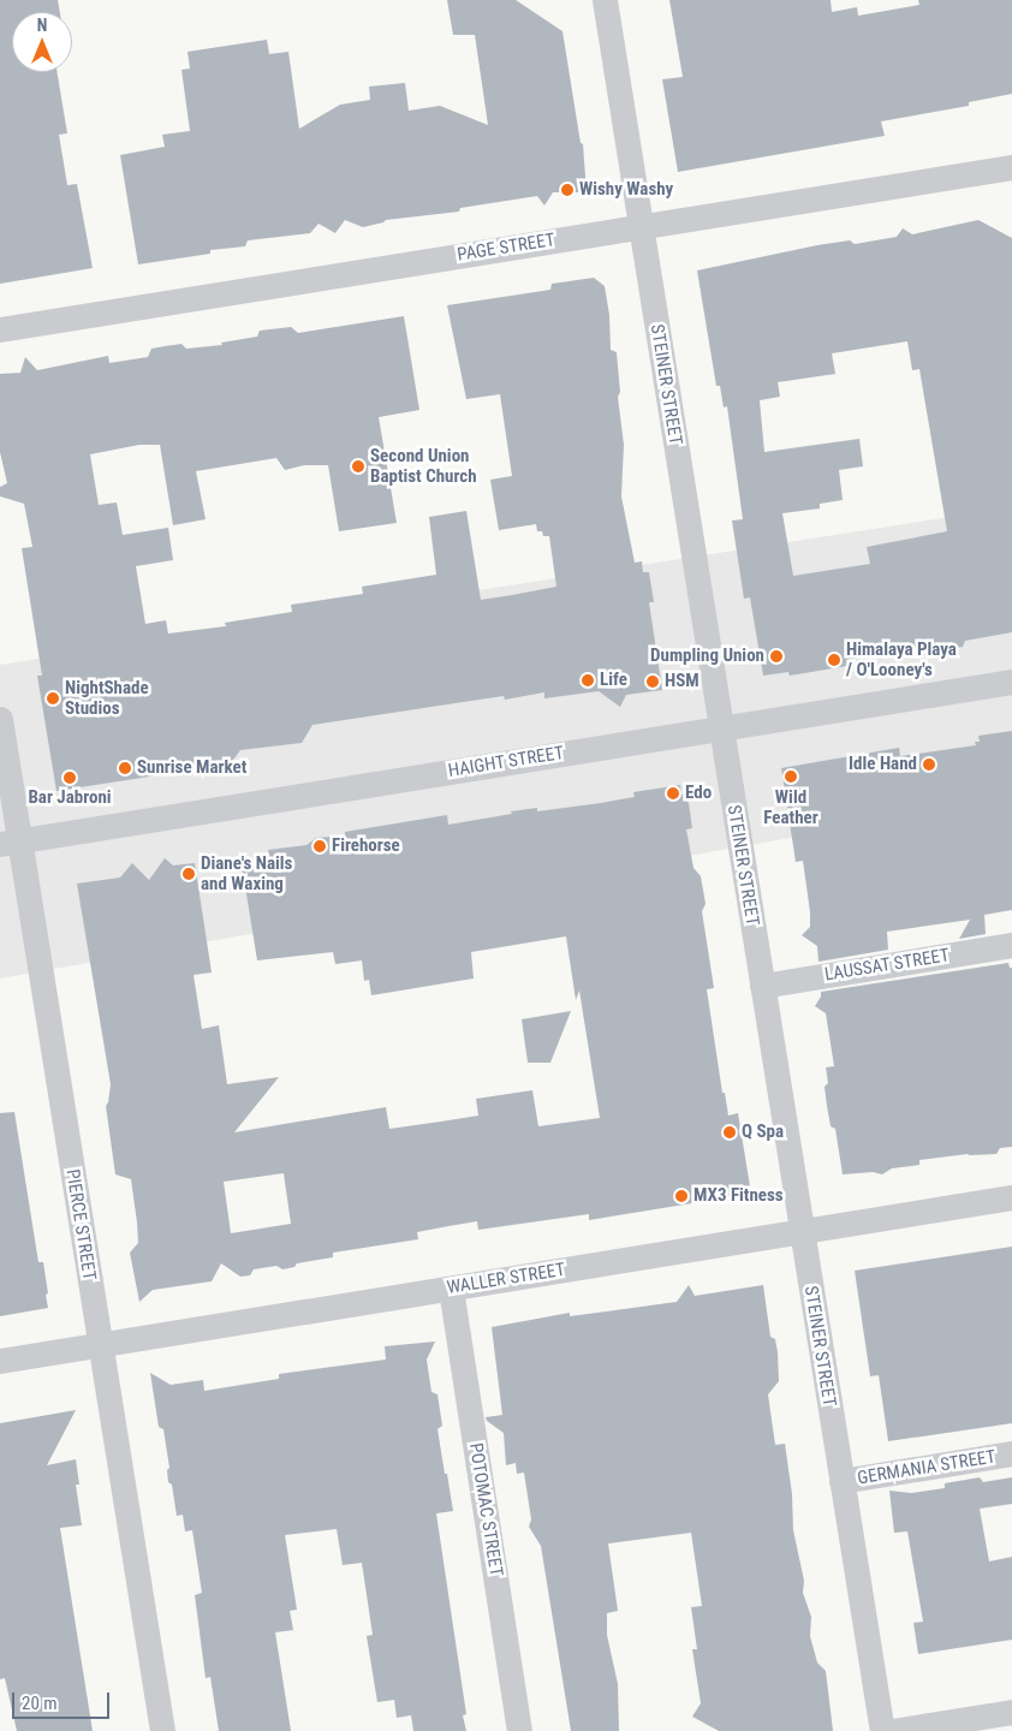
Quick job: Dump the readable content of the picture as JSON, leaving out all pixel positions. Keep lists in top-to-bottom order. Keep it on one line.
{"streets":{"street":["PAGE STREET","STEINER STREET","HAIGHT STREET","LAUSSAT STREET","PIERCE STREET","WALLER STREET","GERMANIA STREET","POTOMAC STREET"]},"crossings":[["PAGE STREET","STEINER STREET"],["STEINER STREET","HAIGHT STREET"],["STEINER STREET","LAUSSAT STREET"],["STEINER STREET","WALLER STREET"],["STEINER STREET","GERMANIA STREET"],["HAIGHT STREET","PIERCE STREET"],["PIERCE STREET","WALLER STREET"],["WALLER STREET","POTOMAC STREET"]],"places":["Wishy Washy","Second Union Baptist Church","Dumpling Union","Himalaya Playa / O'Looney's","Life","HSM","NightShade Studios","Idle Hand","Sunrise Market","Wild Feather","Bar Jabroni","Edo","Firehorse","Diane's Nails and Waxing","Q Spa","MX3 Fitness"],"scale_bar":"20 m","north":"top"}
